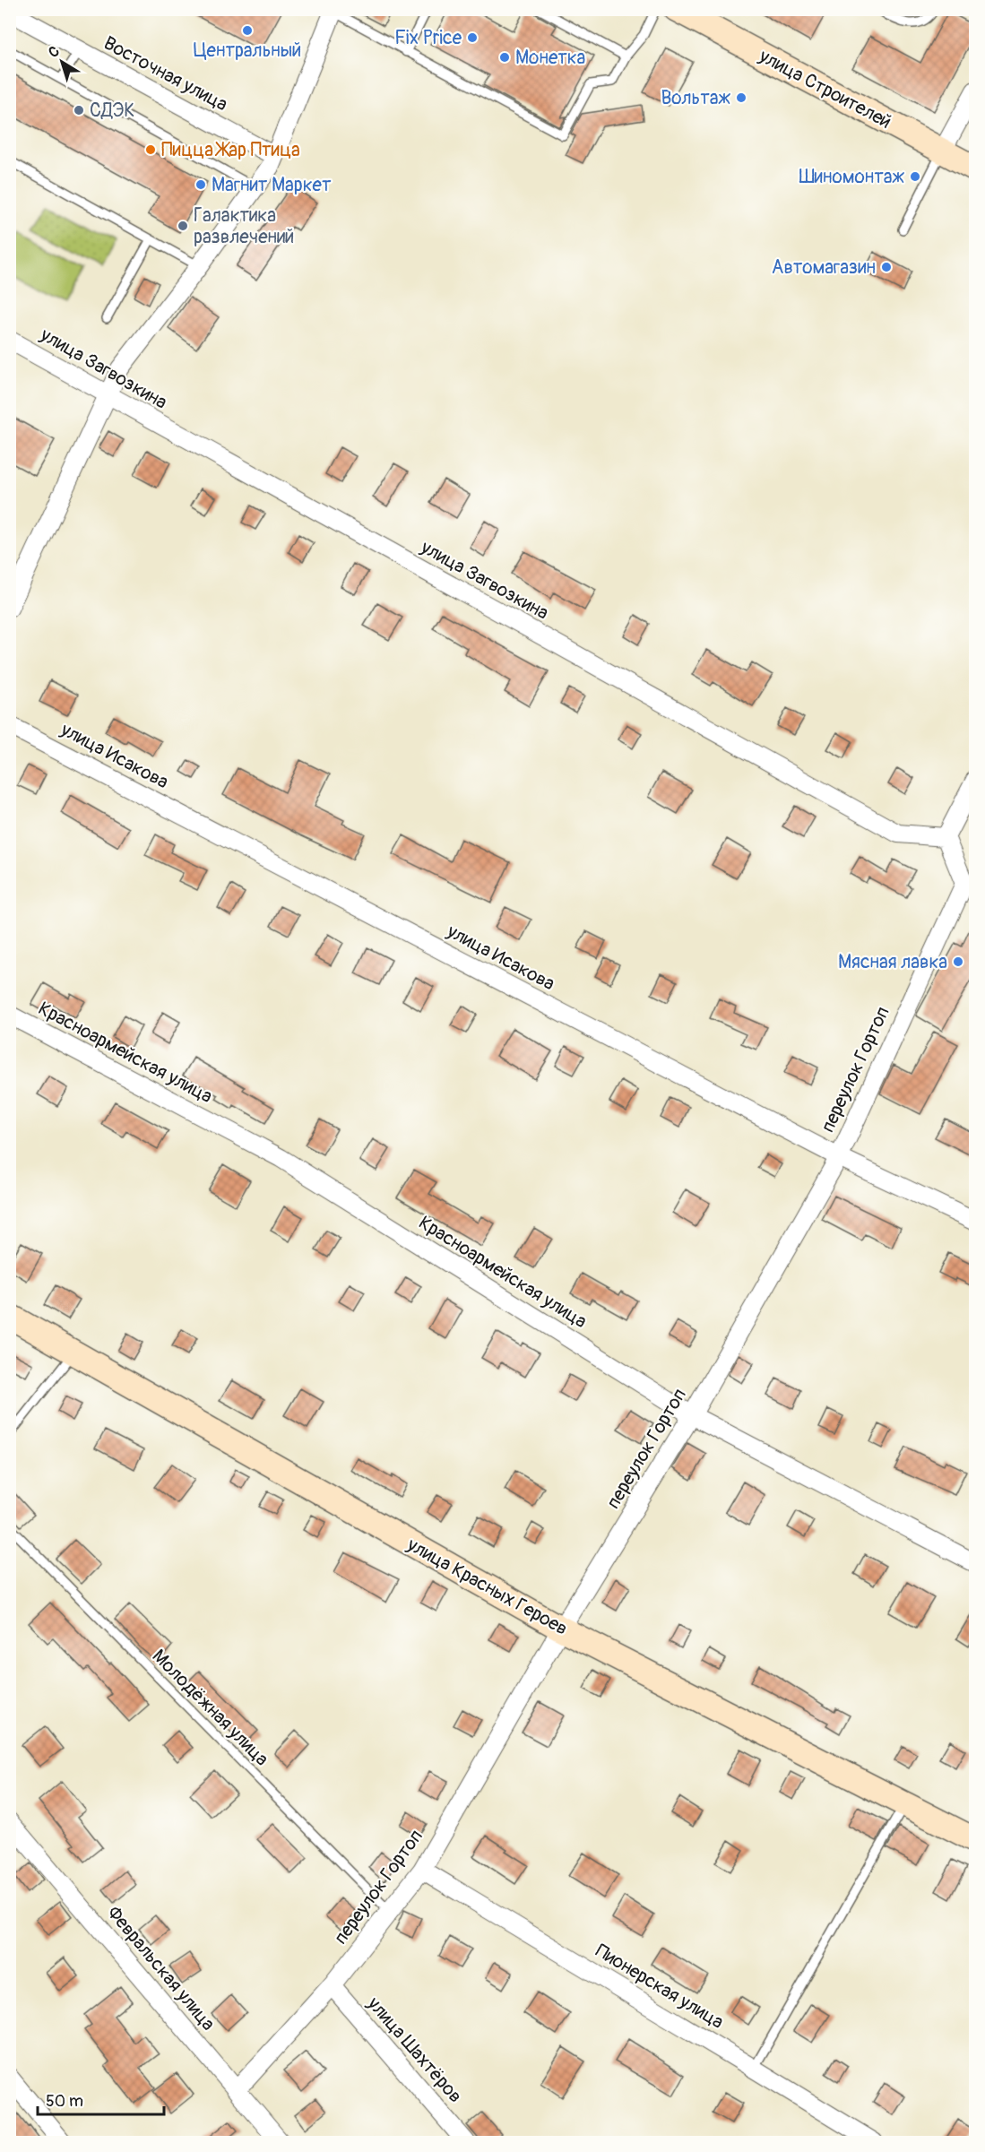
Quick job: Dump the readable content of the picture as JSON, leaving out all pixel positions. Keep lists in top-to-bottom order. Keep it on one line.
{"streets":{"main road":["улица Строителей","улица Красных Героев"],"street":["Восточная улица","улица Загвозкина","улица Исакова","Красноармейская улица","переулок Гортоп","Февральская улица","Пионерская улица","улица Шахтёров"],"lane":["Молодёжная улица"]},"crossings":[["улица Загвозкина","переулок Гортоп"],["улица Исакова","переулок Гортоп"],["Красноармейская улица","переулок Гортоп"],["переулок Гортоп","улица Красных Героев"],["переулок Гортоп","Молодёжная улица"],["переулок Гортоп","Февральская улица"],["переулок Гортоп","Пионерская улица"],["переулок Гортоп","улица Шахтёров"]],"places":["Центральный","Fix Price","Монетка","Вольтаж","СДЭК","Пицца Жар Птица","Шиномонтаж","Магнит Маркет","Галактика развлечений","Автомагазин","Мясная лавка"],"scale_bar":"50 m","north":"top left"}
